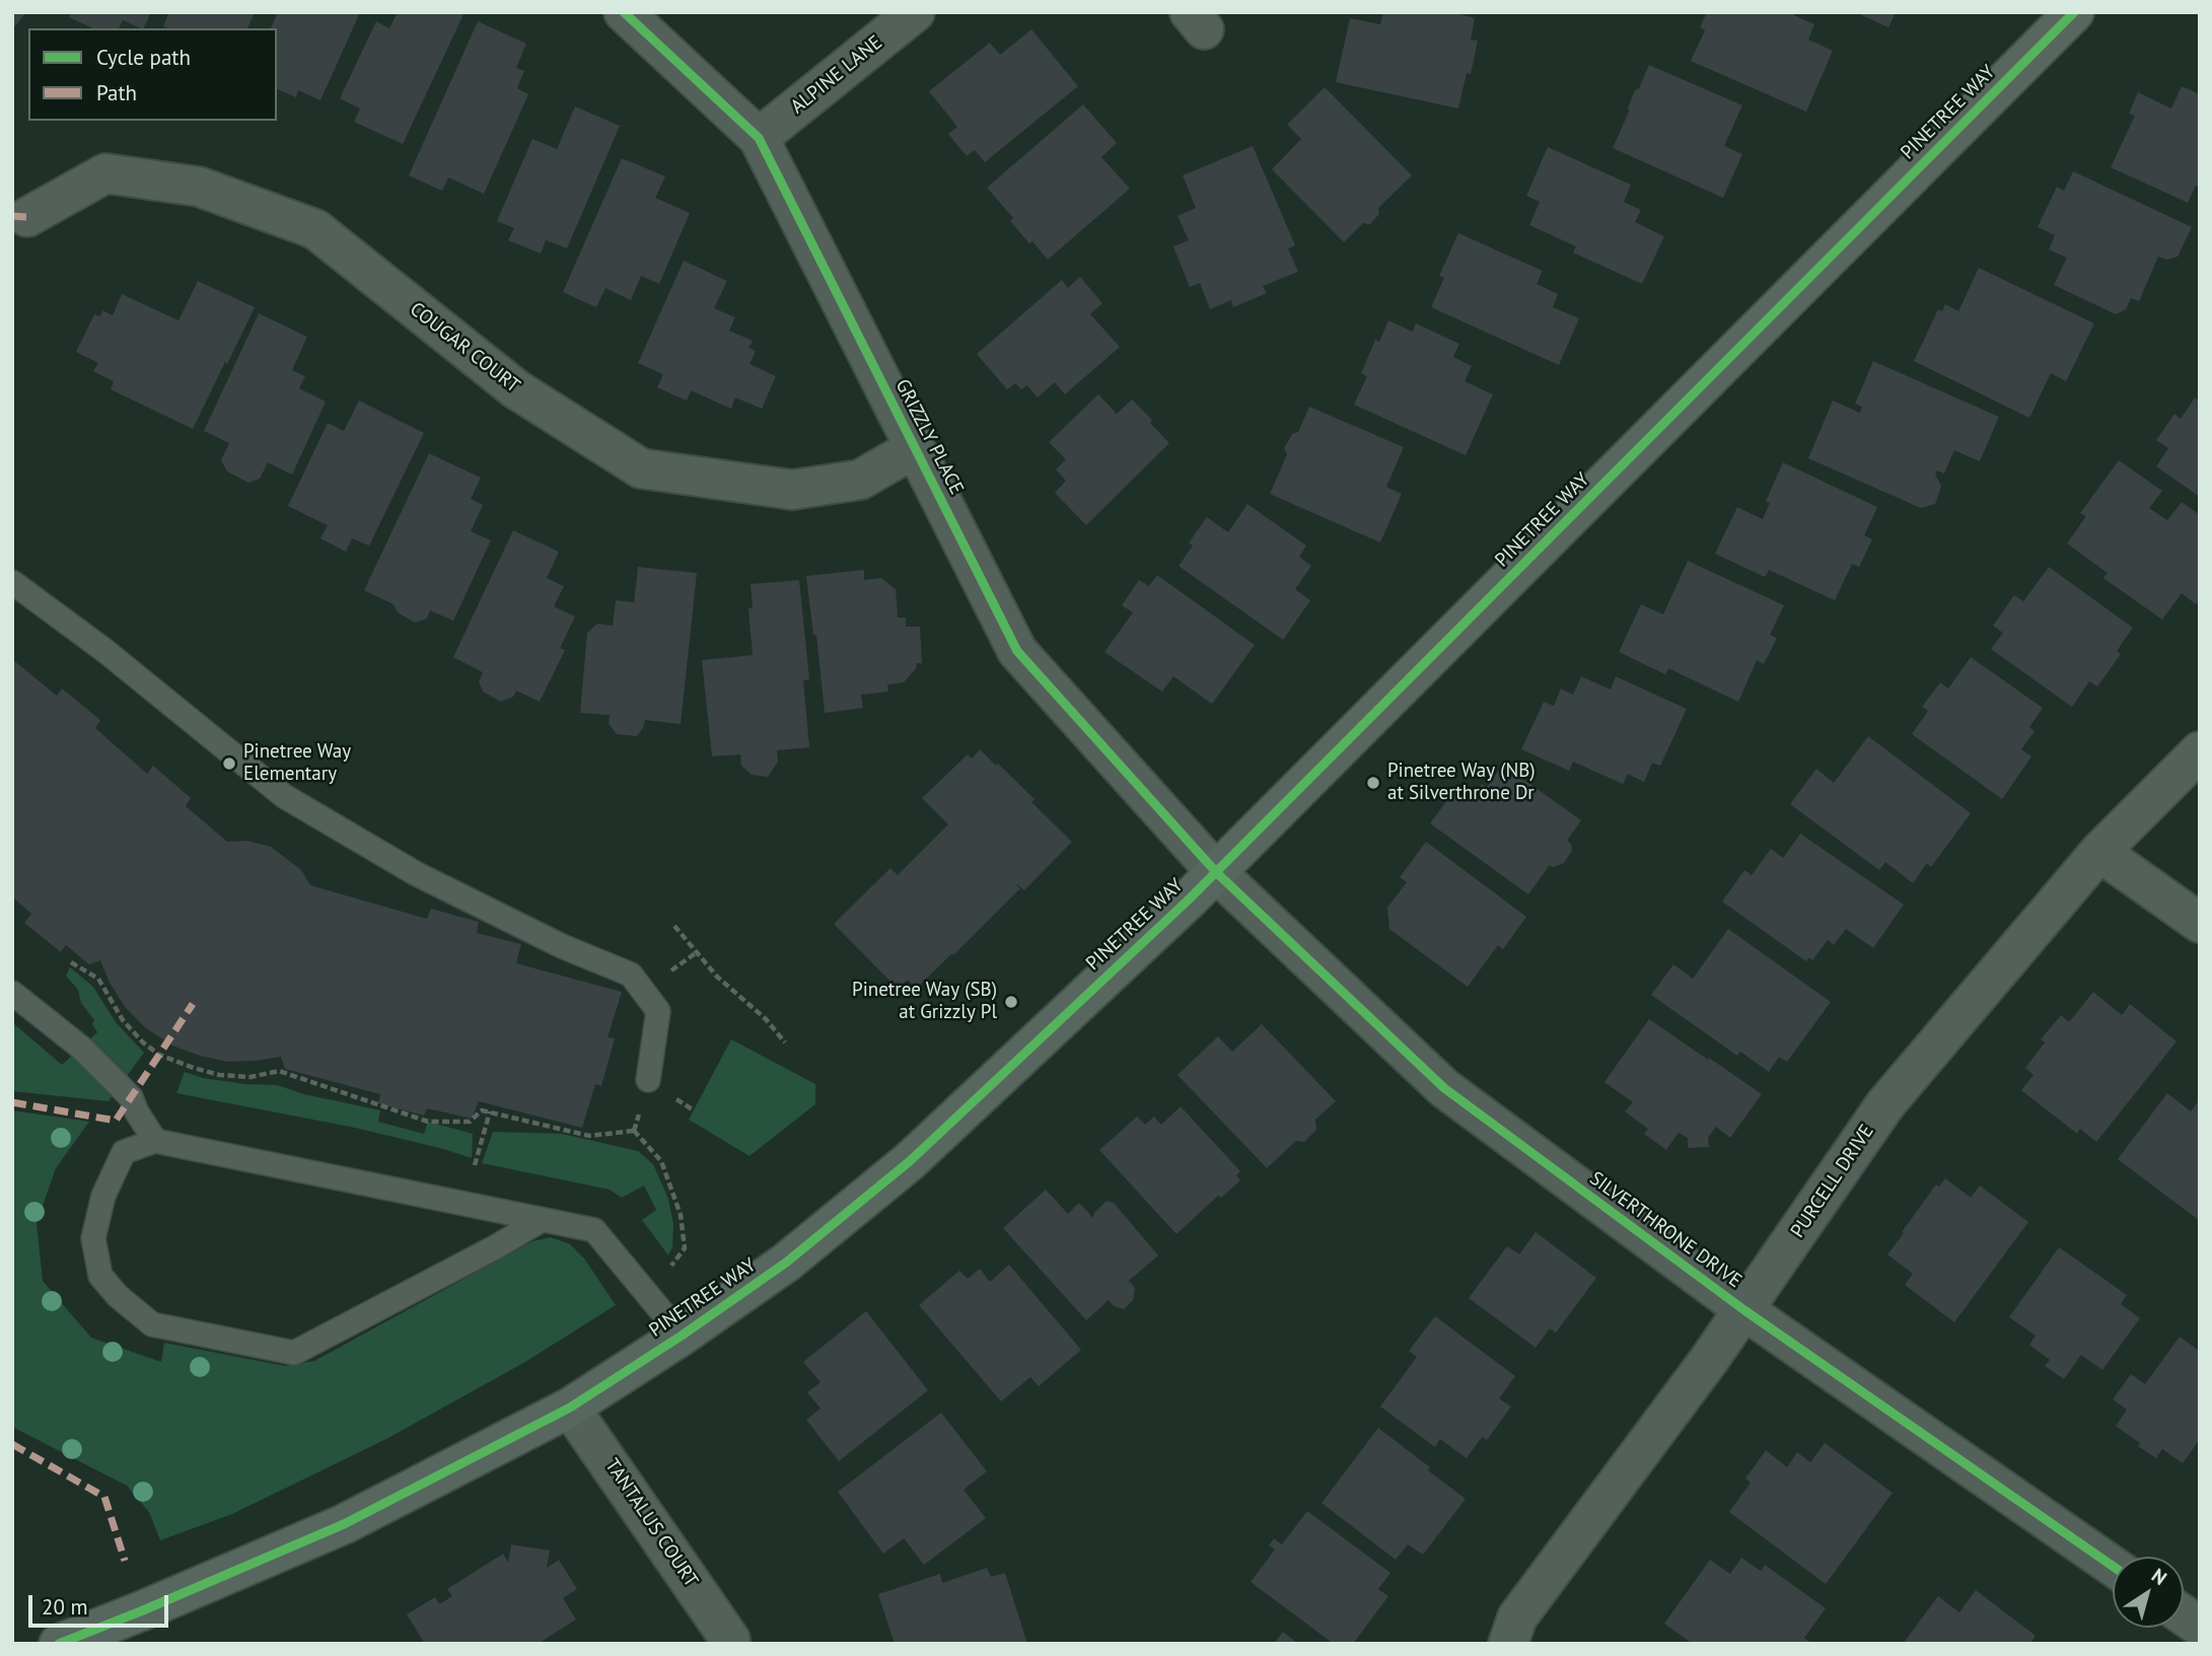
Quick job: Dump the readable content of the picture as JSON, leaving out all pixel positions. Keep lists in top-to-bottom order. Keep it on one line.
{"streets":{"street":["ALPINE LANE","PINETREE WAY","COUGAR COURT","GRIZZLY PLACE","PURCELL DRIVE","SILVERTHRONE DRIVE","TANTALUS COURT"]},"crossings":[["ALPINE LANE","GRIZZLY PLACE"],["PINETREE WAY","GRIZZLY PLACE"],["PINETREE WAY","SILVERTHRONE DRIVE"],["PINETREE WAY","TANTALUS COURT"],["COUGAR COURT","GRIZZLY PLACE"],["GRIZZLY PLACE","SILVERTHRONE DRIVE"],["PURCELL DRIVE","SILVERTHRONE DRIVE"]],"places":["Pinetree Way Elementary","Pinetree Way (NB) at Silverthrone Dr","Pinetree Way (SB) at Grizzly Pl"],"legend":["Cycle path","Path"],"scale_bar":"20 m","north":"top right"}
